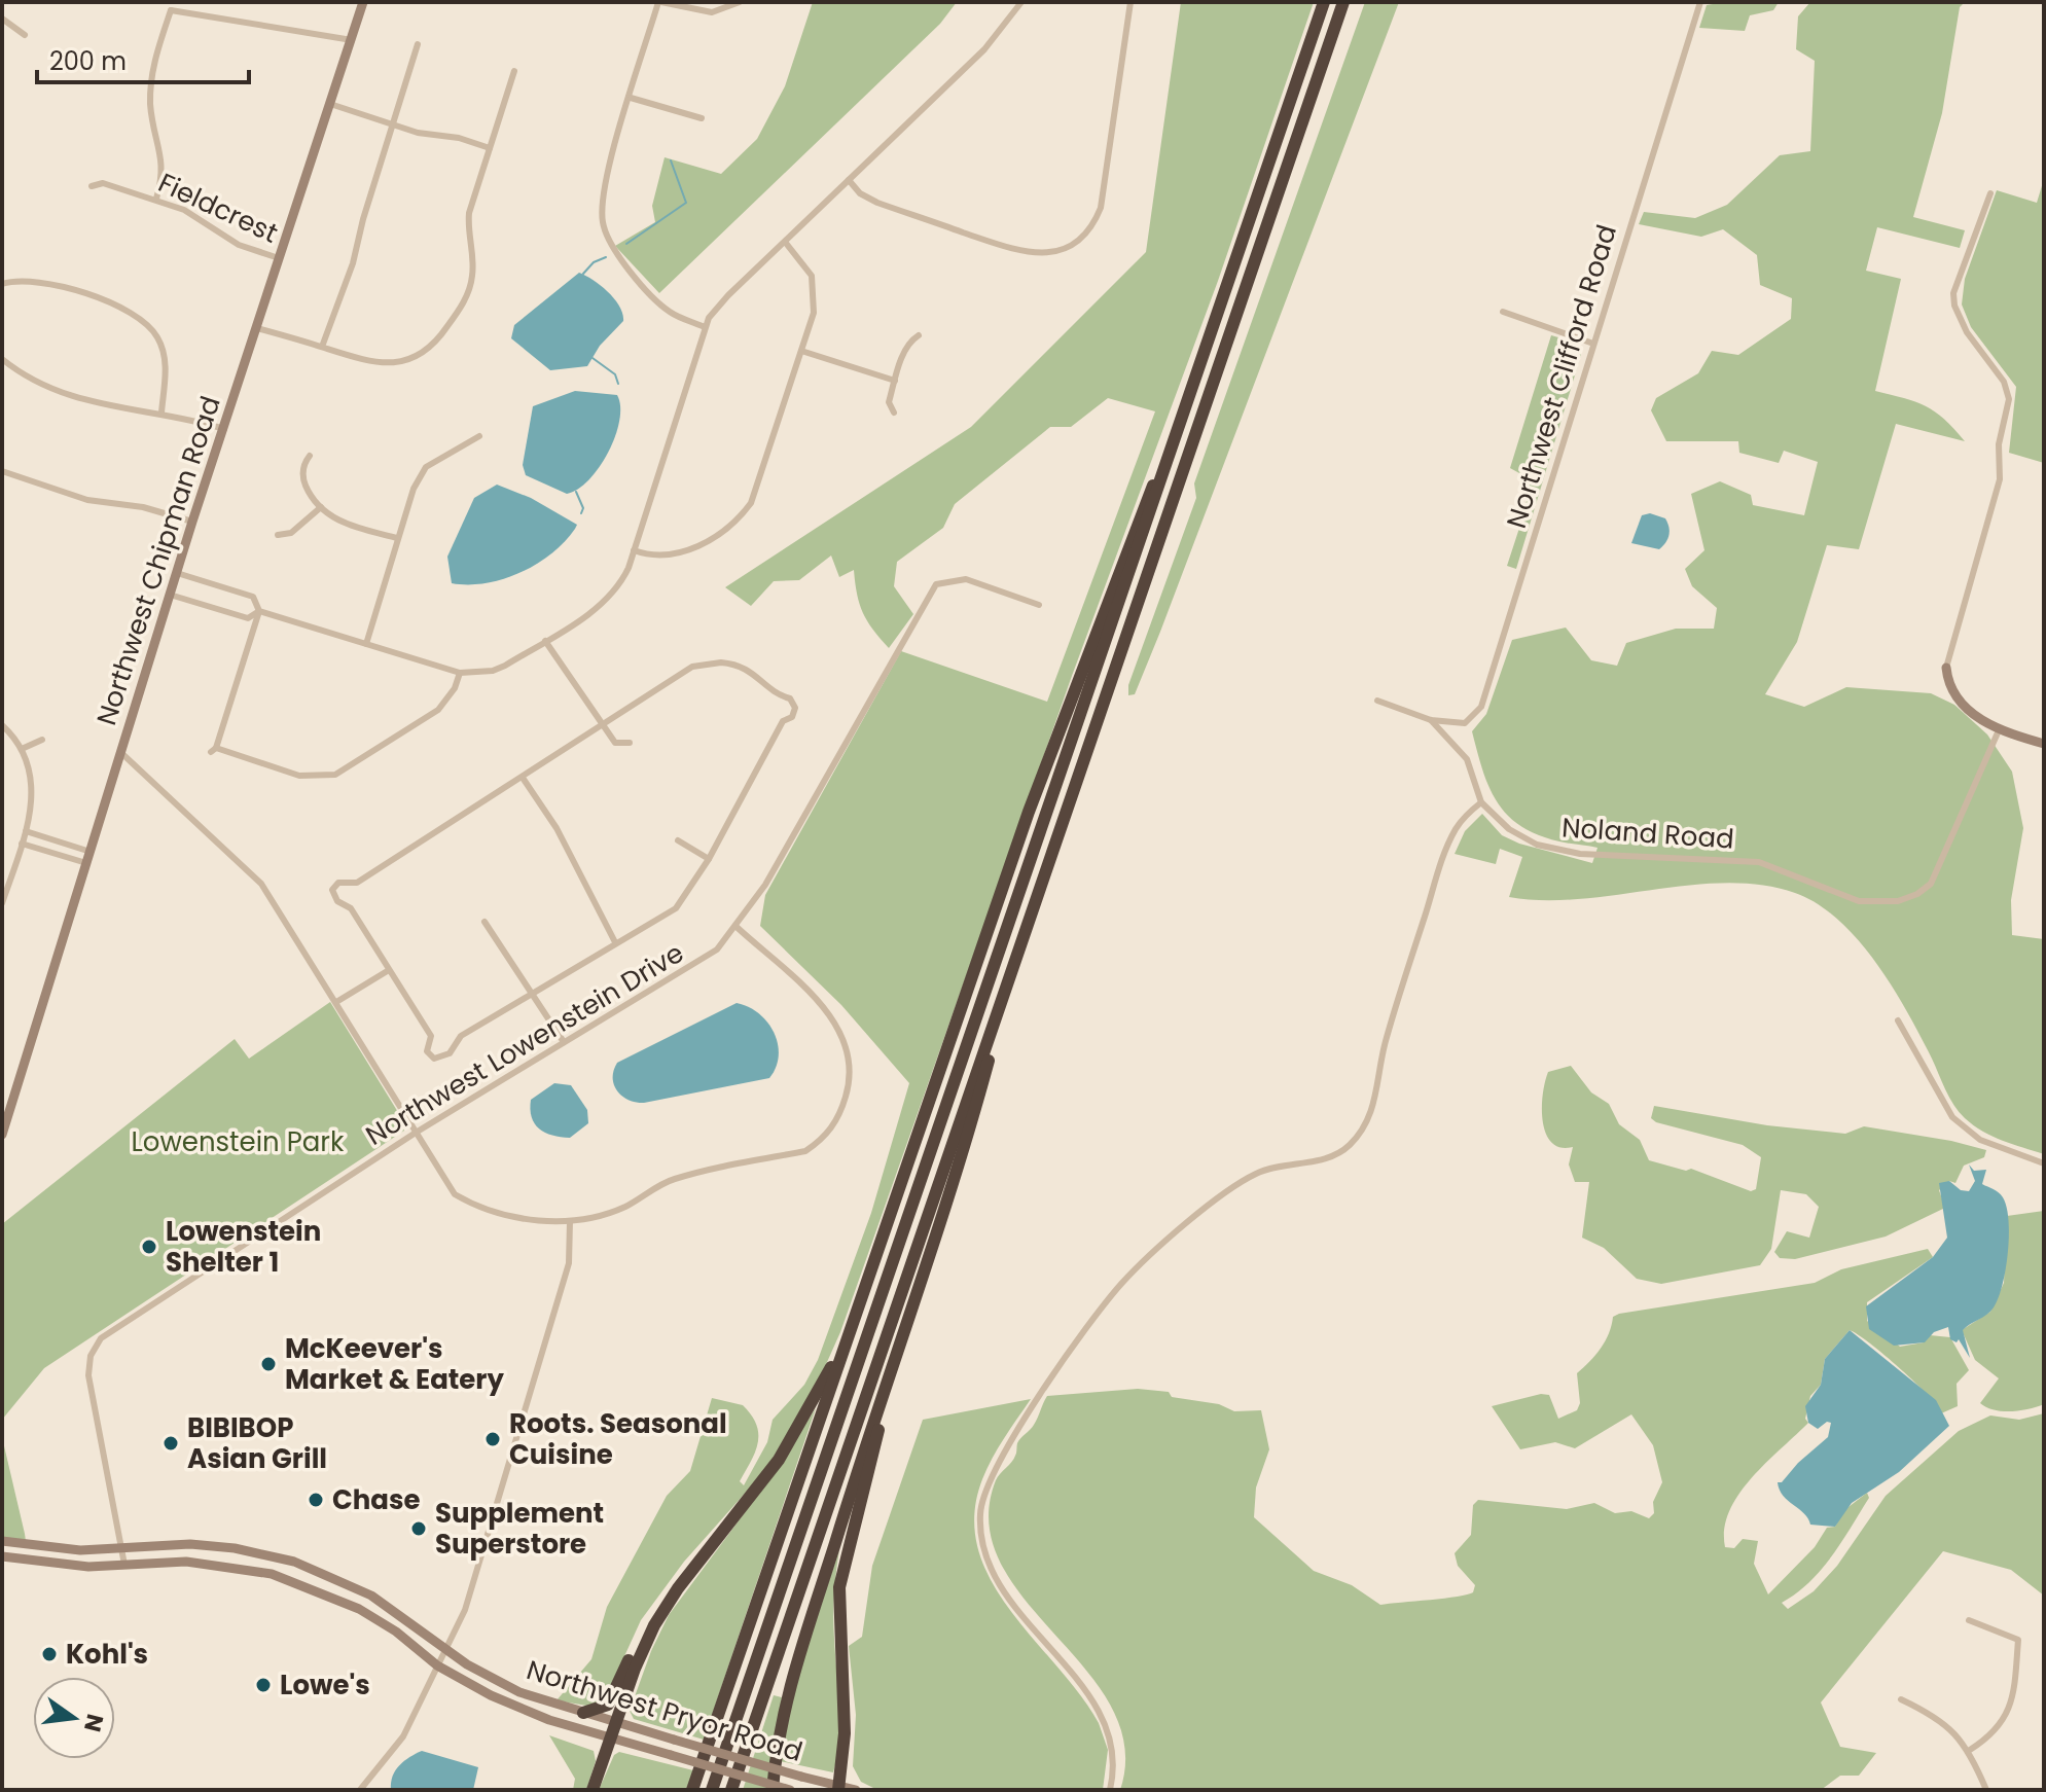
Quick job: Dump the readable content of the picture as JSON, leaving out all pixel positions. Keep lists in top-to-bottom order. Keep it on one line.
{"streets":{"main road":["Northwest Chipman Road","Northwest Pryor Road"],"street":["Fieldcrest","Northwest Clifford Road","Noland Road","Northwest Lowenstein Drive"]},"crossings":[["Fieldcrest","Northwest Chipman Road"],["Northwest Lowenstein Drive","Northwest Pryor Road"]],"parks":["Lowenstein Park"],"places":["Lowenstein Shelter 1","McKeever's Market & Eatery","Roots. Seasonal Cuisine","BIBIBOP Asian Grill","Chase","Supplement Superstore","Kohl's","Lowe's"],"scale_bar":"200 m","north":"right"}
